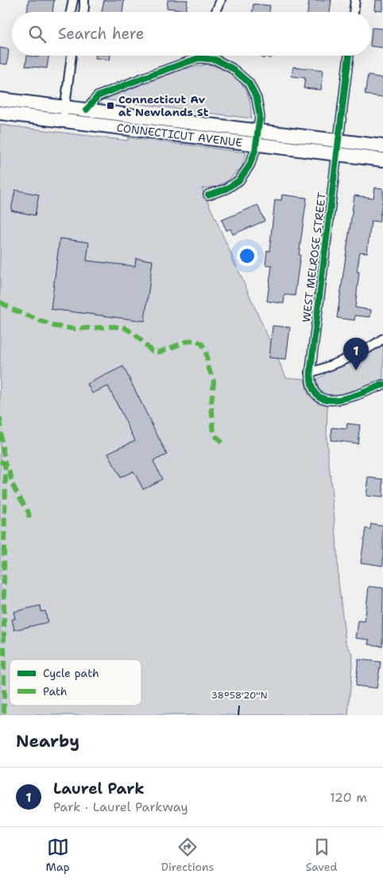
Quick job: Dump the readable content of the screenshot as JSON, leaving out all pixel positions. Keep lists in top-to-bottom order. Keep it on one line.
{"streets":{"main road":["CONNECTICUT AVENUE"],"street":["WEST MELROSE STREET"]},"crossings":[["CONNECTICUT AVENUE","WEST MELROSE STREET"]],"places":{"transit":["Connecticut Av at Newlands St"]},"legend":["Cycle path","Path"],"page":{"search":"Search here","pins":"1","heading":"Nearby","list":[{"mark":"1","name":"Laurel Park","note":"Park · Laurel Parkway","value":"120 m"}],"nav":["Map","Directions","Saved"]},"coordinates":["38°58'20\"N"]}
